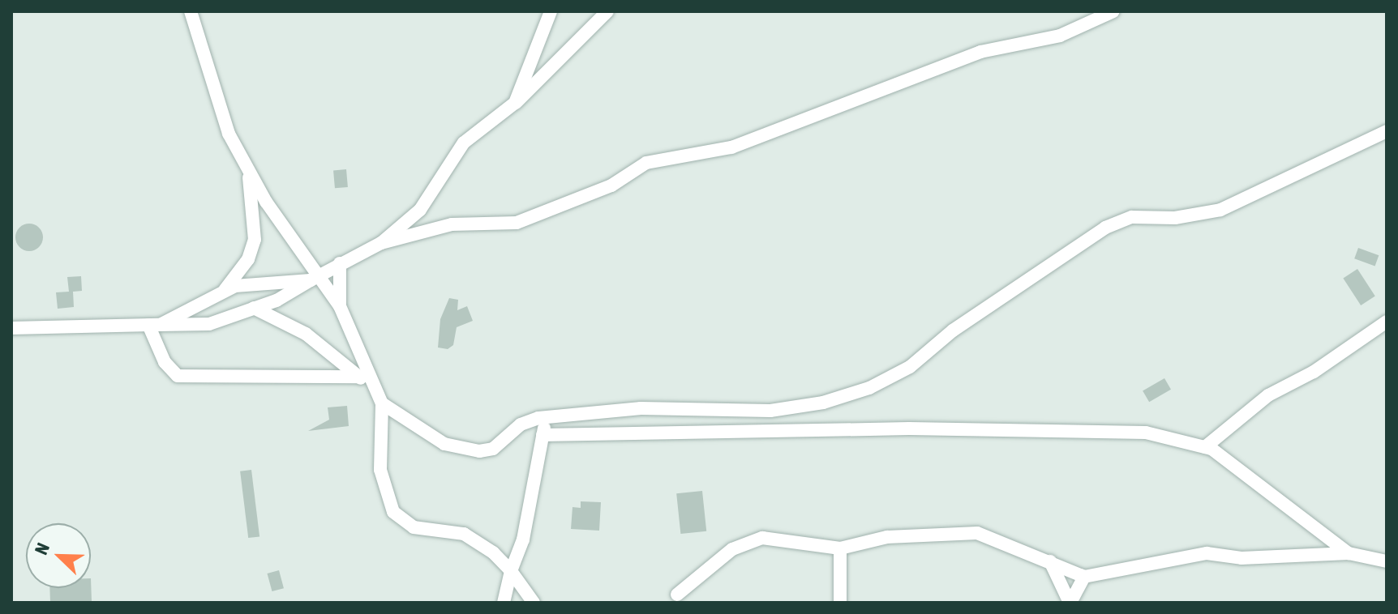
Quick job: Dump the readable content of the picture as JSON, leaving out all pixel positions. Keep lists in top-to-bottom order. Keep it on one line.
{"north":"top left"}
